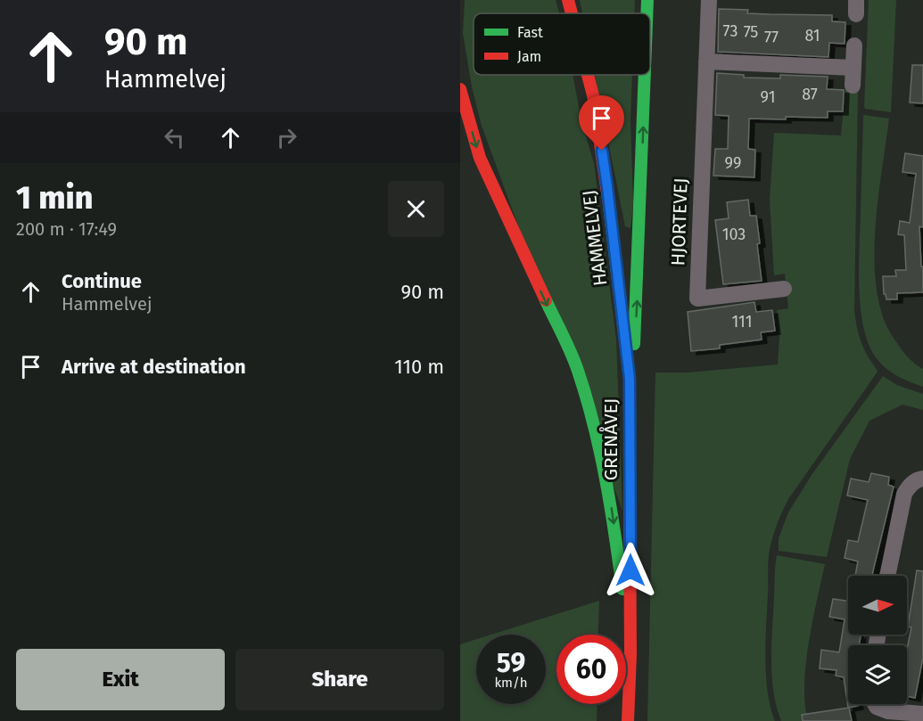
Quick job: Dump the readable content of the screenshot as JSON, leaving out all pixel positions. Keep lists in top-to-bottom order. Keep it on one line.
{"streets":{"main road":["HAMMELVEJ","GRENÅVEJ"],"street":["HJORTEVEJ"]},"crossings":[["HAMMELVEJ","GRENÅVEJ"]],"house_numbers":["73","75","81","77","87","91","99","103","111"],"legend":["Fast","Jam"],"north":"right","page":{"turn":["90 m","Hammelvej"],"heading":["1 min","200 m · 17:49"],"list":[{"name":"Continue","note":"Hammelvej","value":"90 m"},{"name":"Arrive at destination","value":"110 m"}],"speed":"59 km/h","limit":"60","buttons":["Exit","Share"]}}
